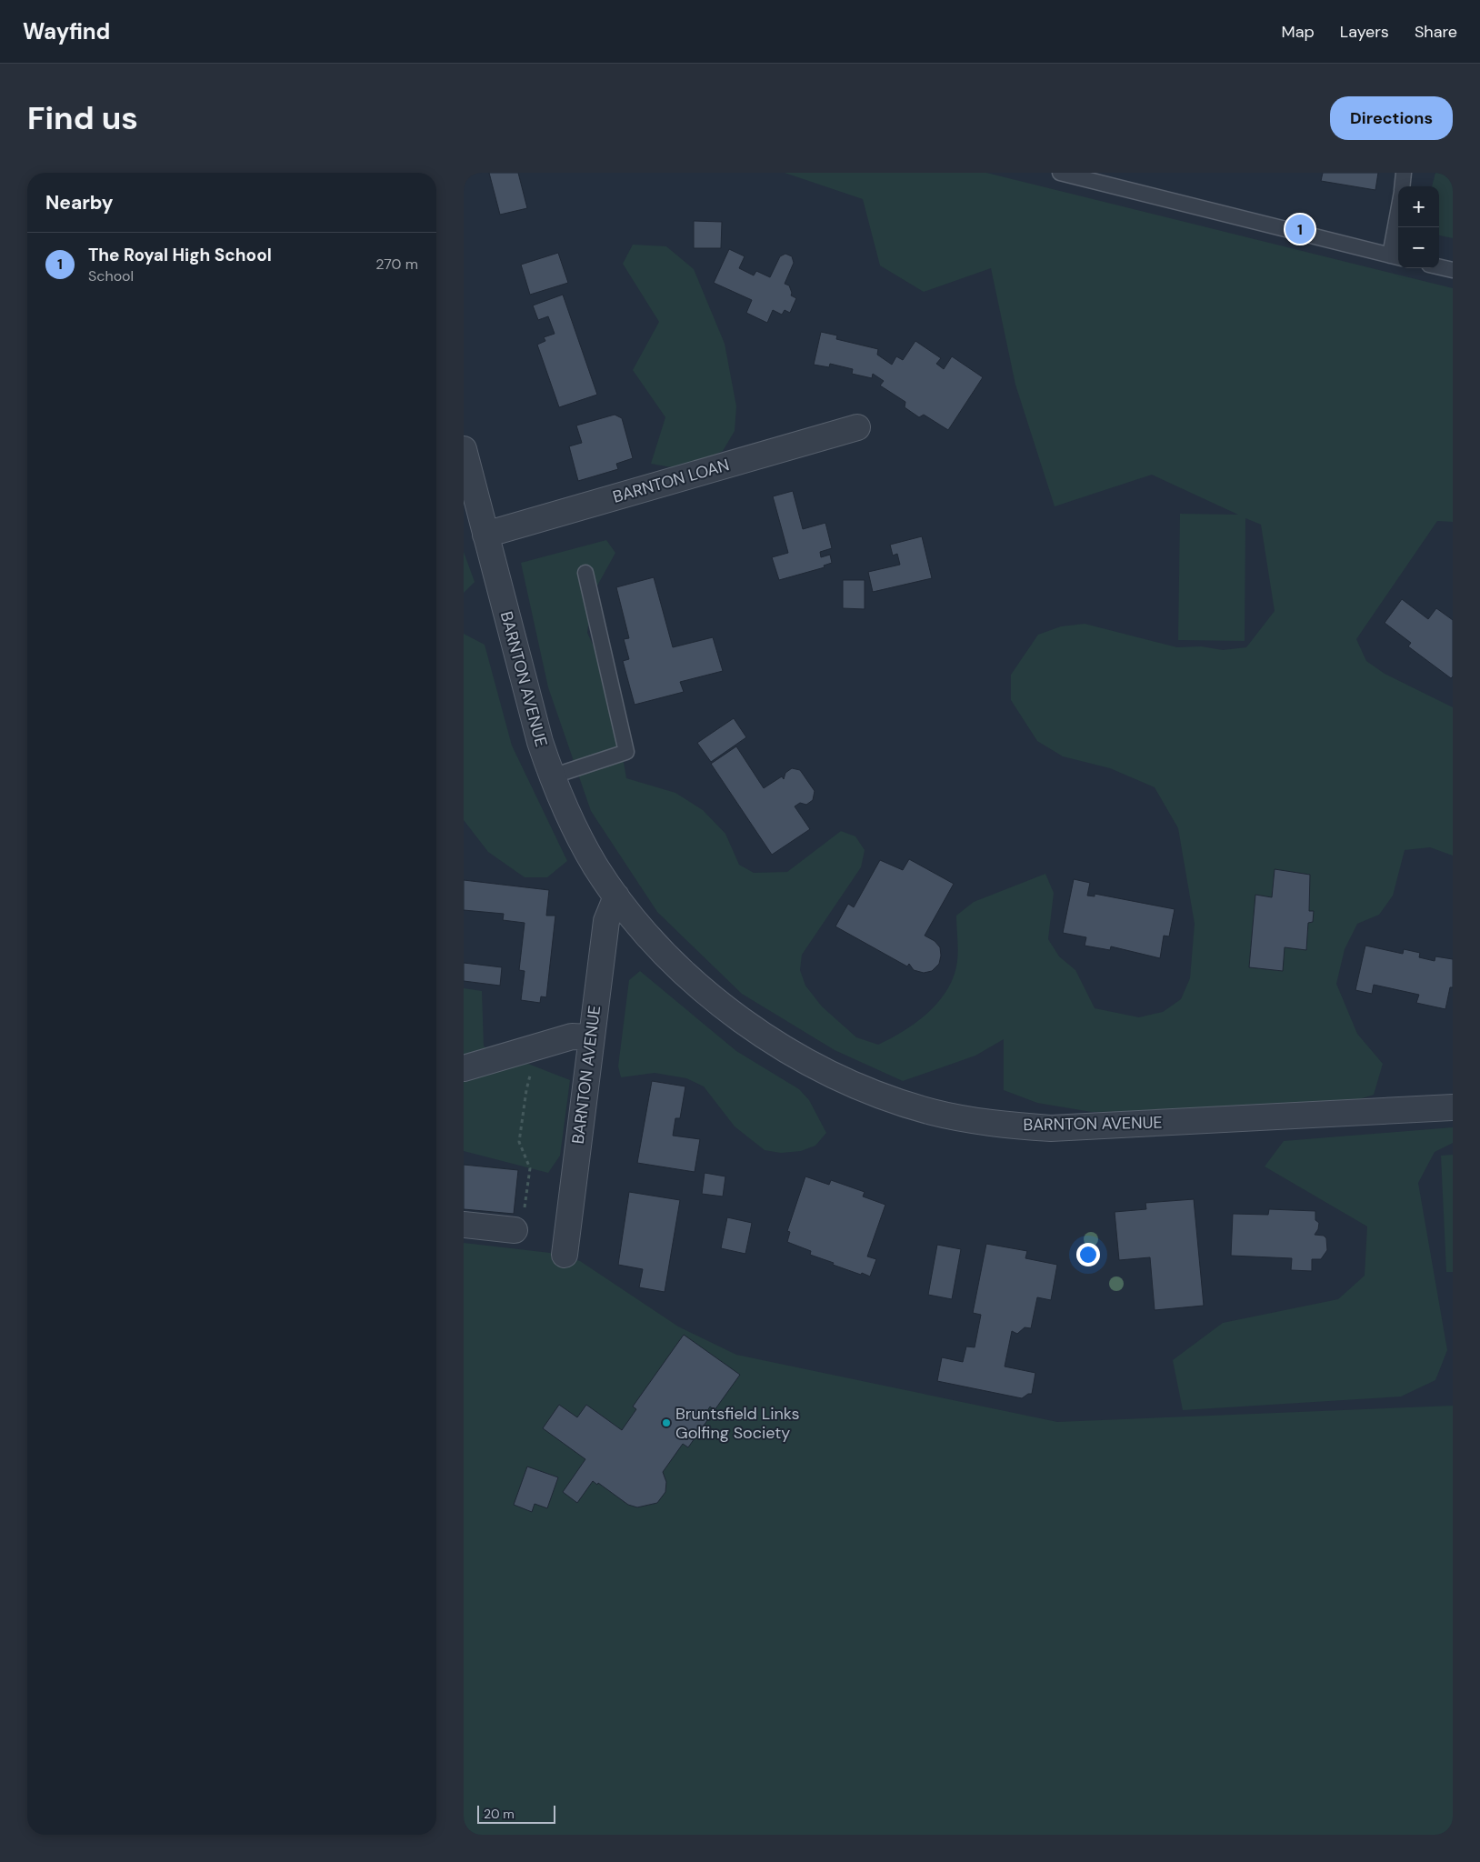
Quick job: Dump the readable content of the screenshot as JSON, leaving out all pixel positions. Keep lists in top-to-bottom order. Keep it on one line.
{"streets":{"street":["BARNTON LOAN","BARNTON AVENUE"]},"crossings":[["BARNTON LOAN","BARNTON AVENUE"]],"places":["Bruntsfield Links Golfing Society"],"scale_bar":"20 m","page":{"header":"Wayfind","nav":["Map","Layers","Share"],"buttons":"Directions","title":"Find us","heading":"Nearby","map_buttons":["+","−"],"pins":"1","list":[{"mark":"1","name":"The Royal High School","note":"School","value":"270 m"}],"scale":"20 m"}}
